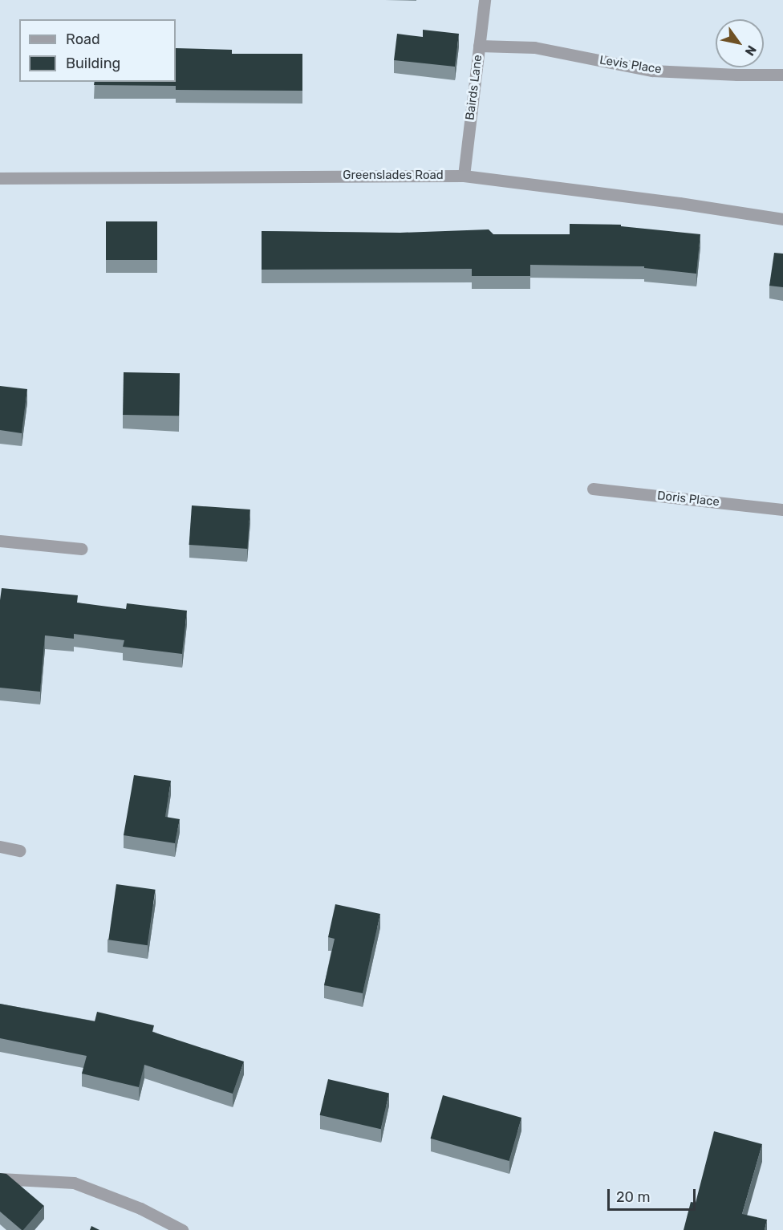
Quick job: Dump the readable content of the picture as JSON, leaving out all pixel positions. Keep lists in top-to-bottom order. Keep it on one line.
{"streets":{"street":["Levis Place","Bairds Lane","Greenslades Road","Doris Place"]},"crossings":[["Levis Place","Bairds Lane"],["Bairds Lane","Greenslades Road"]],"legend":["Road","Building"],"scale_bar":"20 m","north":"bottom right"}
